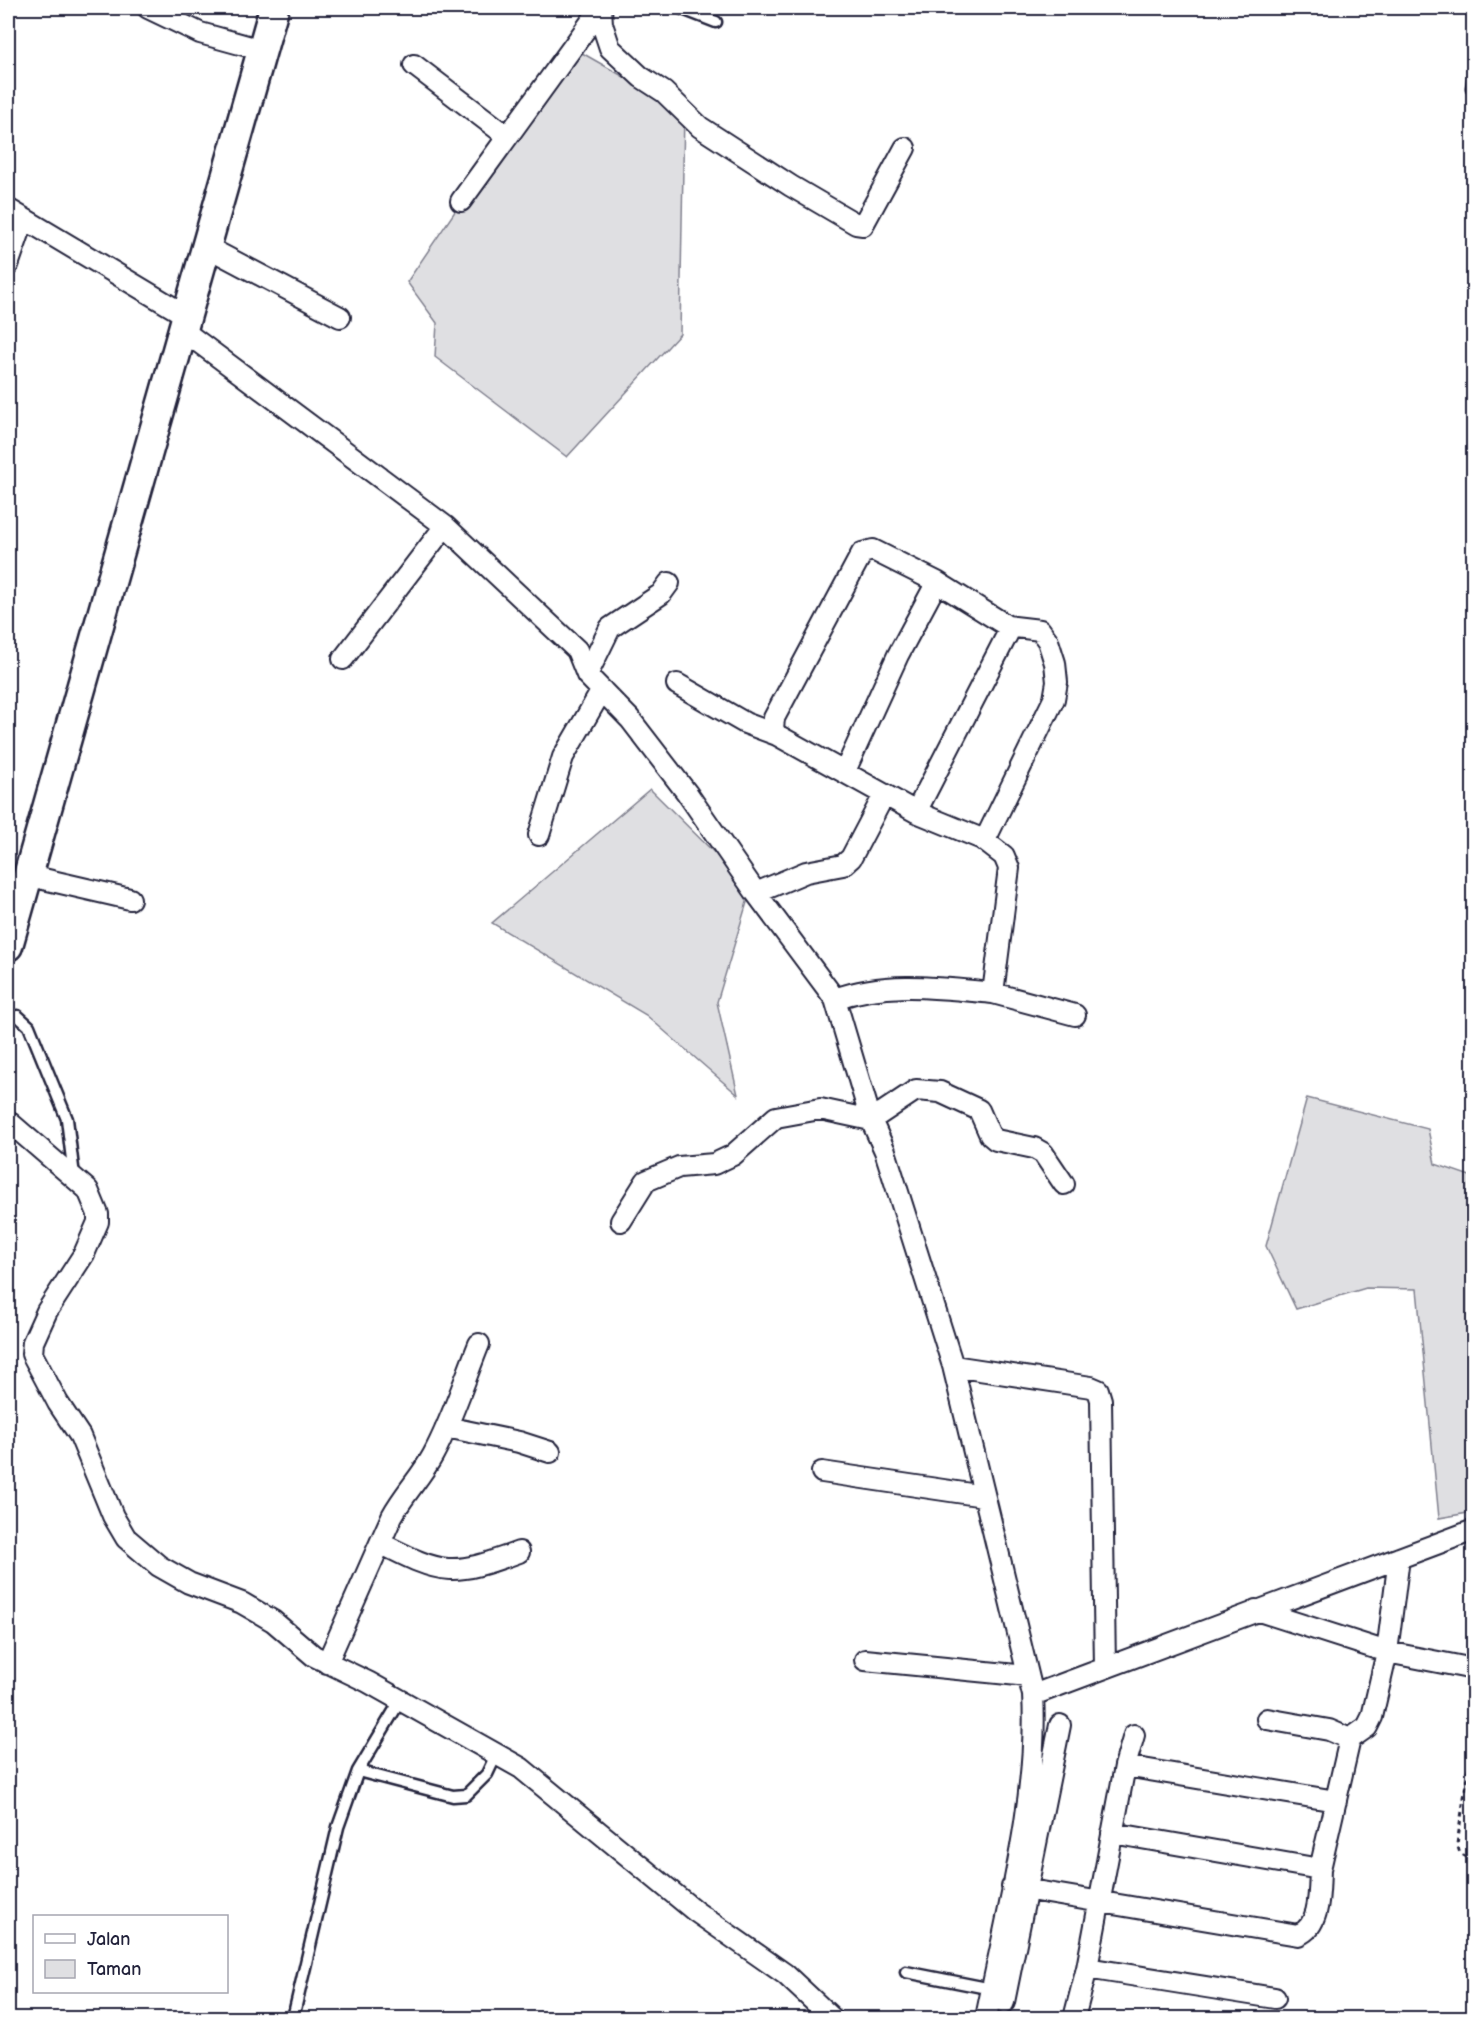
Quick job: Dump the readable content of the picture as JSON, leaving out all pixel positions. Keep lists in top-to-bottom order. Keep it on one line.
{"legend":["Jalan","Taman"]}
